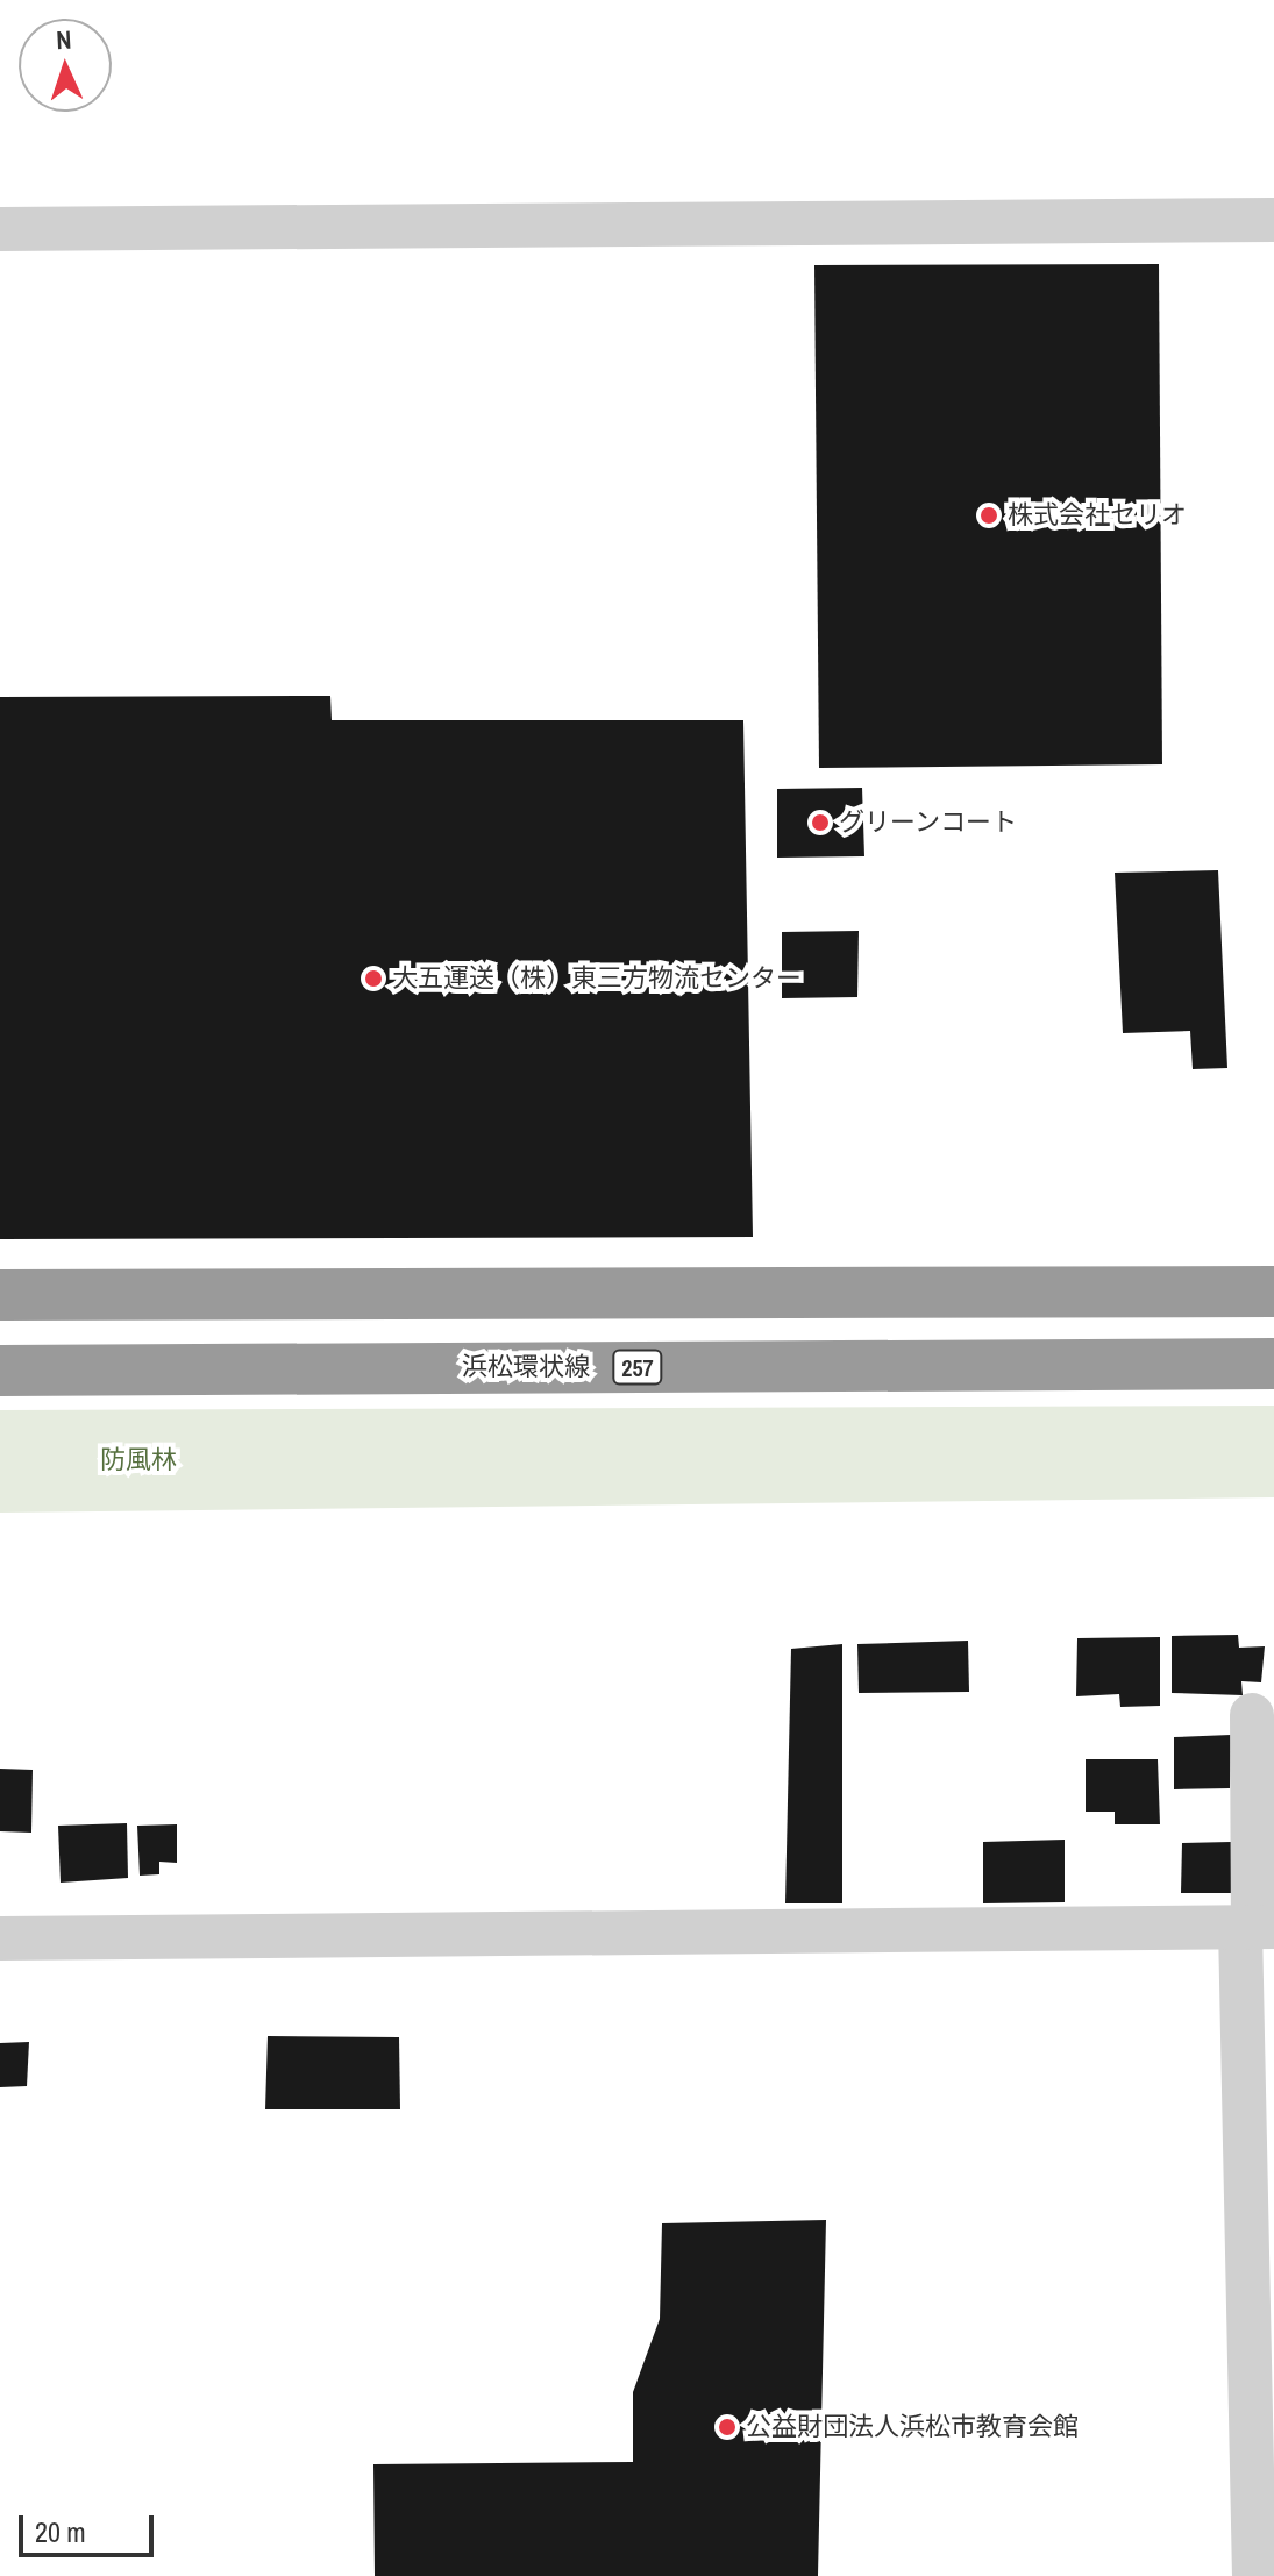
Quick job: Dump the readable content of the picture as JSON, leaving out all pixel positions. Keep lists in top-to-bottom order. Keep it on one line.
{"streets":{"highway":["浜松環状線","257"]},"parks":["防風林"],"places":["株式会社セリオ","グリーンコート","大五運送（株）東三方物流センター","公益財団法人浜松市教育会館"],"scale_bar":"20 m","north":"top"}
